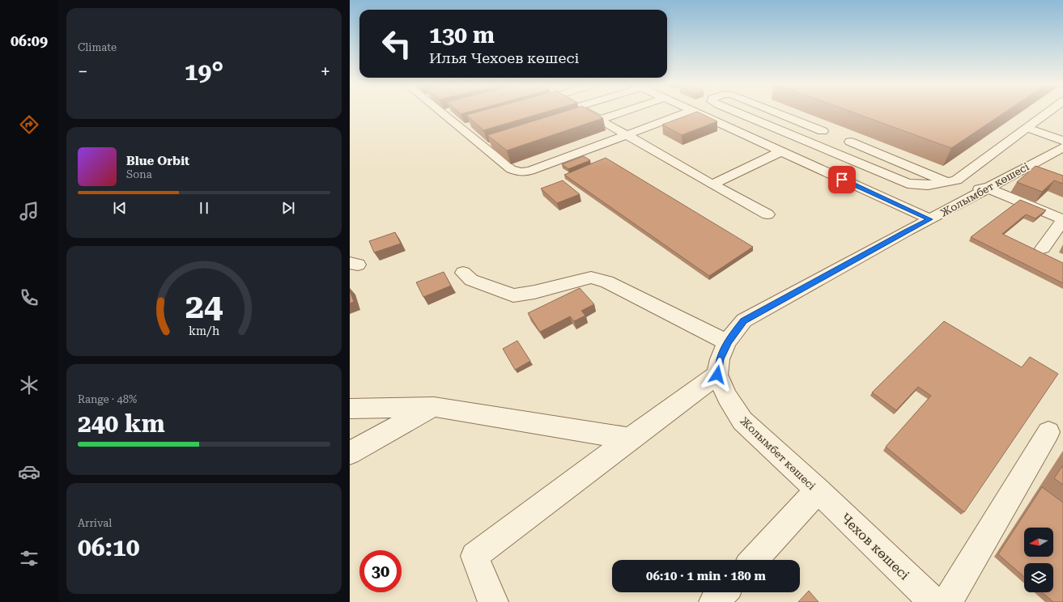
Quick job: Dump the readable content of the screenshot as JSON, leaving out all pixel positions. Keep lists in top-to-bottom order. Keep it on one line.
{"streets":{"street":["Жолымбет көшесі","Чехов көшесі"]},"crossings":[["Жолымбет көшесі","Чехов көшесі"]],"north":"left","page":{"tabs":"06:09","tile":["Climate",["Range · 48%","240 km"],["Arrival","06:10"]],"turn":["130 m","Илья Чехоев көшесі"],"heat":["−","19°","+"],"song":["Blue Orbit","Sona"],"limit":"30","trip":"06:10 · 1 min · 180 m","gauge":["24","km/h"]}}
